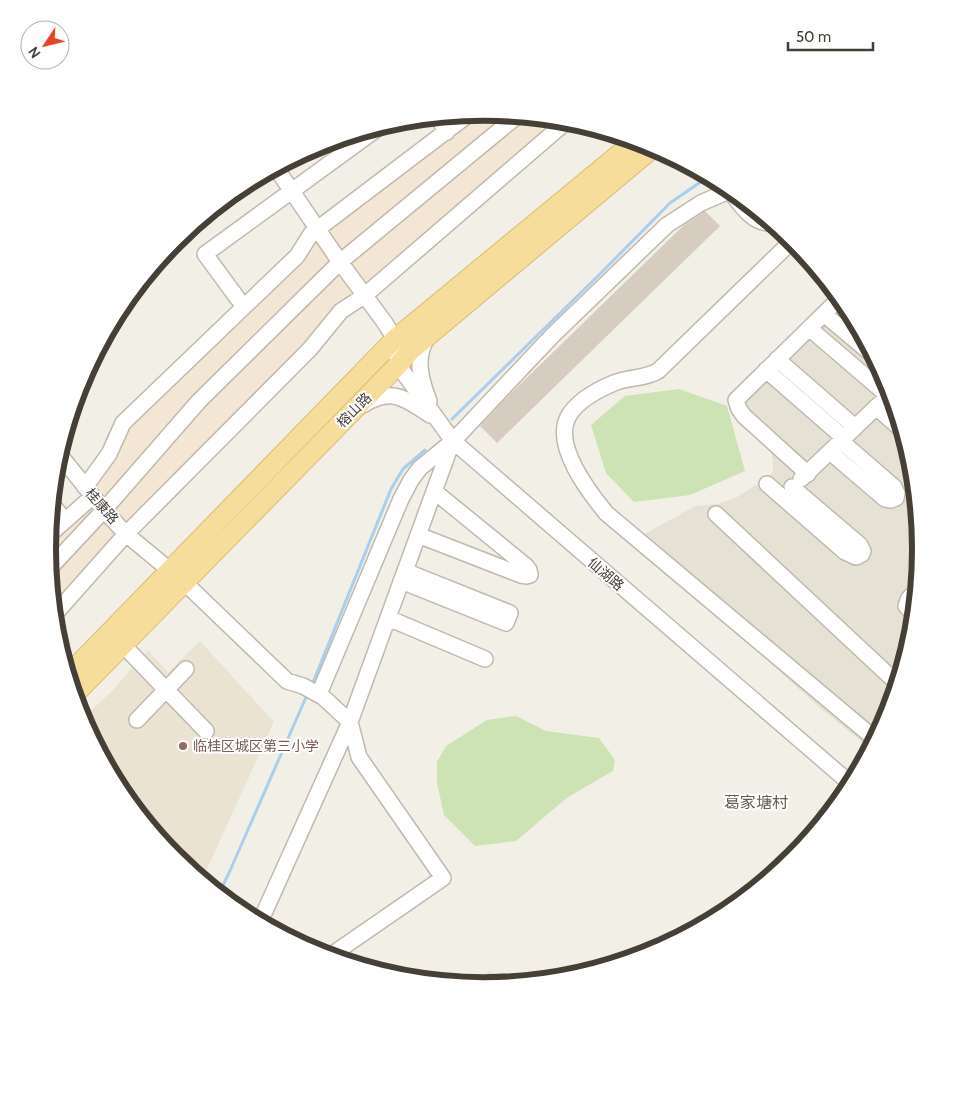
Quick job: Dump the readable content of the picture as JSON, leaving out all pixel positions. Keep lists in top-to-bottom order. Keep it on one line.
{"streets":{"main road":["榕山路"],"street":["桂康路","仙湖路"]},"crossings":[["榕山路","桂康路"],["榕山路","仙湖路"]],"districts":["葛家塘村"],"places":["临桂区城区第三小学"],"scale_bar":"50 m","north":"bottom left"}
